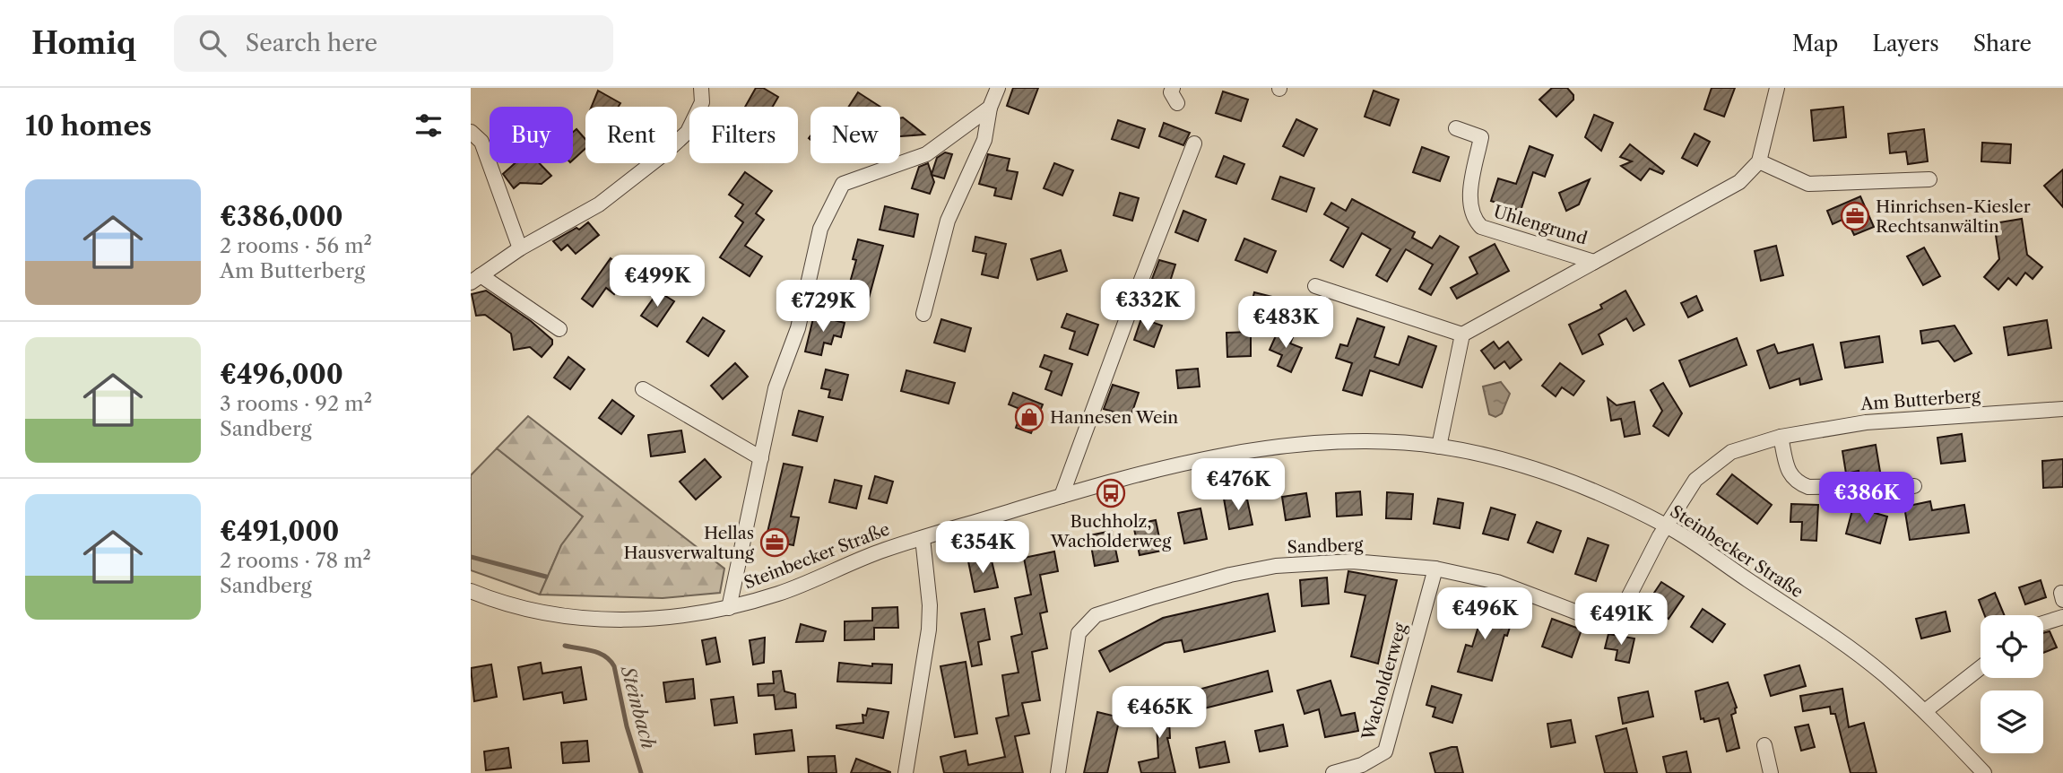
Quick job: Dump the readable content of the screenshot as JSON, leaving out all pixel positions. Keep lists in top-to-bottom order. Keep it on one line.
{"streets":{"street":["Uhlengrund","Am Butterberg","Sandberg","Steinbecker Straße","Wacholderweg"]},"crossings":[["Am Butterberg","Sandberg"],["Am Butterberg","Steinbecker Straße"],["Sandberg","Steinbecker Straße"],["Sandberg","Wacholderweg"]],"water":["Steinbach"],"places":{"office":["Hinrichsen-Kiesler Rechtsanwältin","Hellas Hausverwaltung"],"shop":["Hannesen Wein"],"bus stop":["Buchholz, Wacholderweg"]},"page":{"header":"Homiq","search":"Search here","nav":["Map","Layers","Share"],"heading":"10 homes","chip":["Buy","Rent","Filters","New"],"list":[{"name":"€386,000","note":"2 rooms · 56 m² · Am Butterberg"},{"name":"€496,000","note":"3 rooms · 92 m² · Sandberg"},{"name":"€491,000","note":"2 rooms · 78 m² · Sandberg"}],"price":["€499K","€332K","€729K","€483K","€476K","€386K","€354K","€496K","€491K","€465K"]}}
